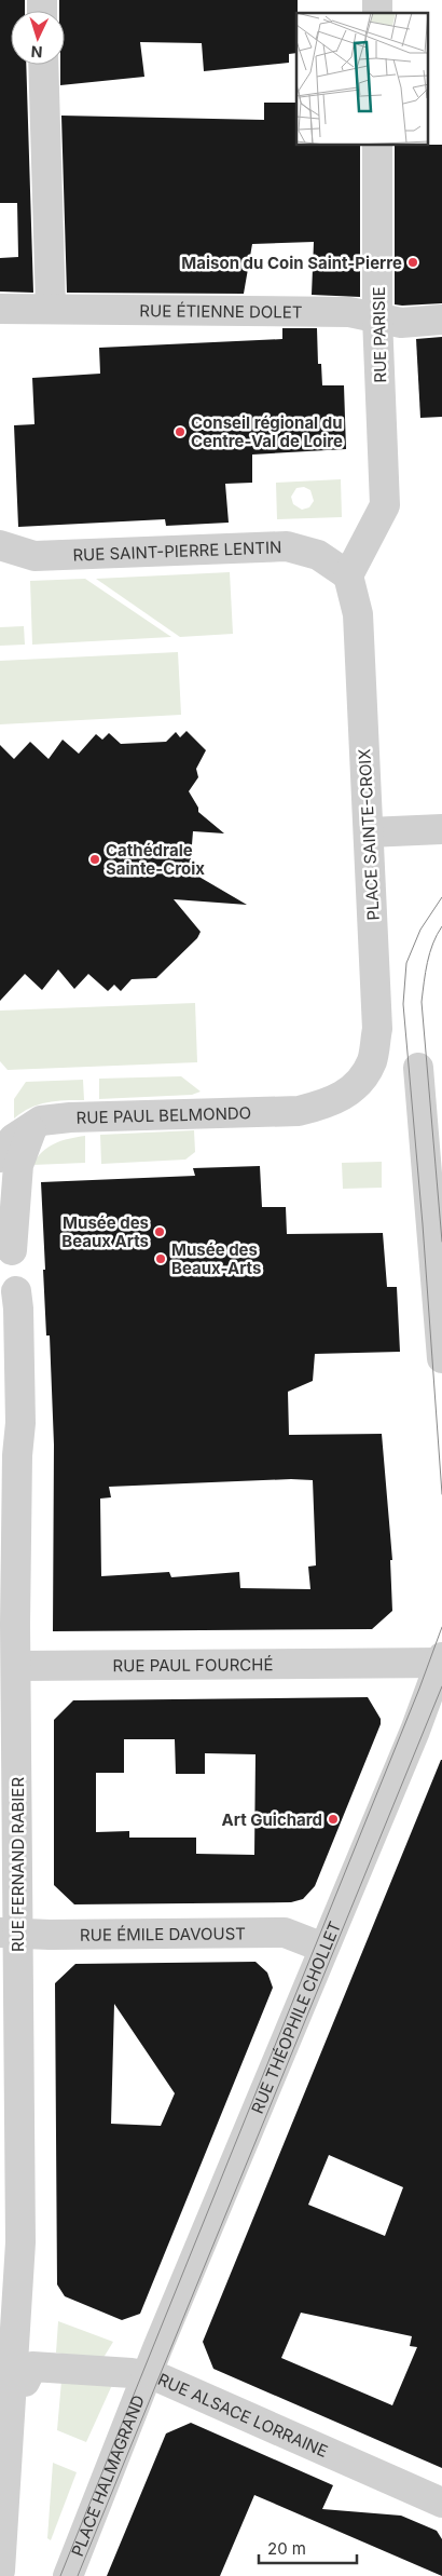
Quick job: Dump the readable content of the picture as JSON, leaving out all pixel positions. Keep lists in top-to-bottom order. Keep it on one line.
{"streets":{"street":["RUE ÉTIENNE DOLET","RUE PARISIE","RUE SAINT-PIERRE LENTIN","PLACE SAINTE-CROIX","RUE PAUL BELMONDO","RUE PAUL FOURCHÉ","RUE FERNAND RABIER","RUE ÉMILE DAVOUST","RUE THÉOPHILE CHOLLET","RUE ALSACE LORRAINE","PLACE HALMAGRAND"]},"crossings":[["RUE ÉTIENNE DOLET","RUE PARISIE"],["RUE PARISIE","RUE SAINT-PIERRE LENTIN"],["RUE PARISIE","PLACE SAINTE-CROIX"],["RUE SAINT-PIERRE LENTIN","PLACE SAINTE-CROIX"],["PLACE SAINTE-CROIX","RUE PAUL BELMONDO"],["RUE PAUL FOURCHÉ","RUE FERNAND RABIER"],["RUE PAUL FOURCHÉ","RUE THÉOPHILE CHOLLET"],["RUE FERNAND RABIER","RUE ÉMILE DAVOUST"],["RUE ÉMILE DAVOUST","RUE THÉOPHILE CHOLLET"],["RUE THÉOPHILE CHOLLET","RUE ALSACE LORRAINE"],["RUE THÉOPHILE CHOLLET","PLACE HALMAGRAND"],["RUE ALSACE LORRAINE","PLACE HALMAGRAND"]],"places":["Maison du Coin Saint-Pierre","Conseil régional du Centre-Val de Loire","Cathédrale Sainte-Croix","Musée des Beaux Arts","Musée des Beaux-Arts","Art Guichard"],"scale_bar":"20 m","north":"bottom"}
